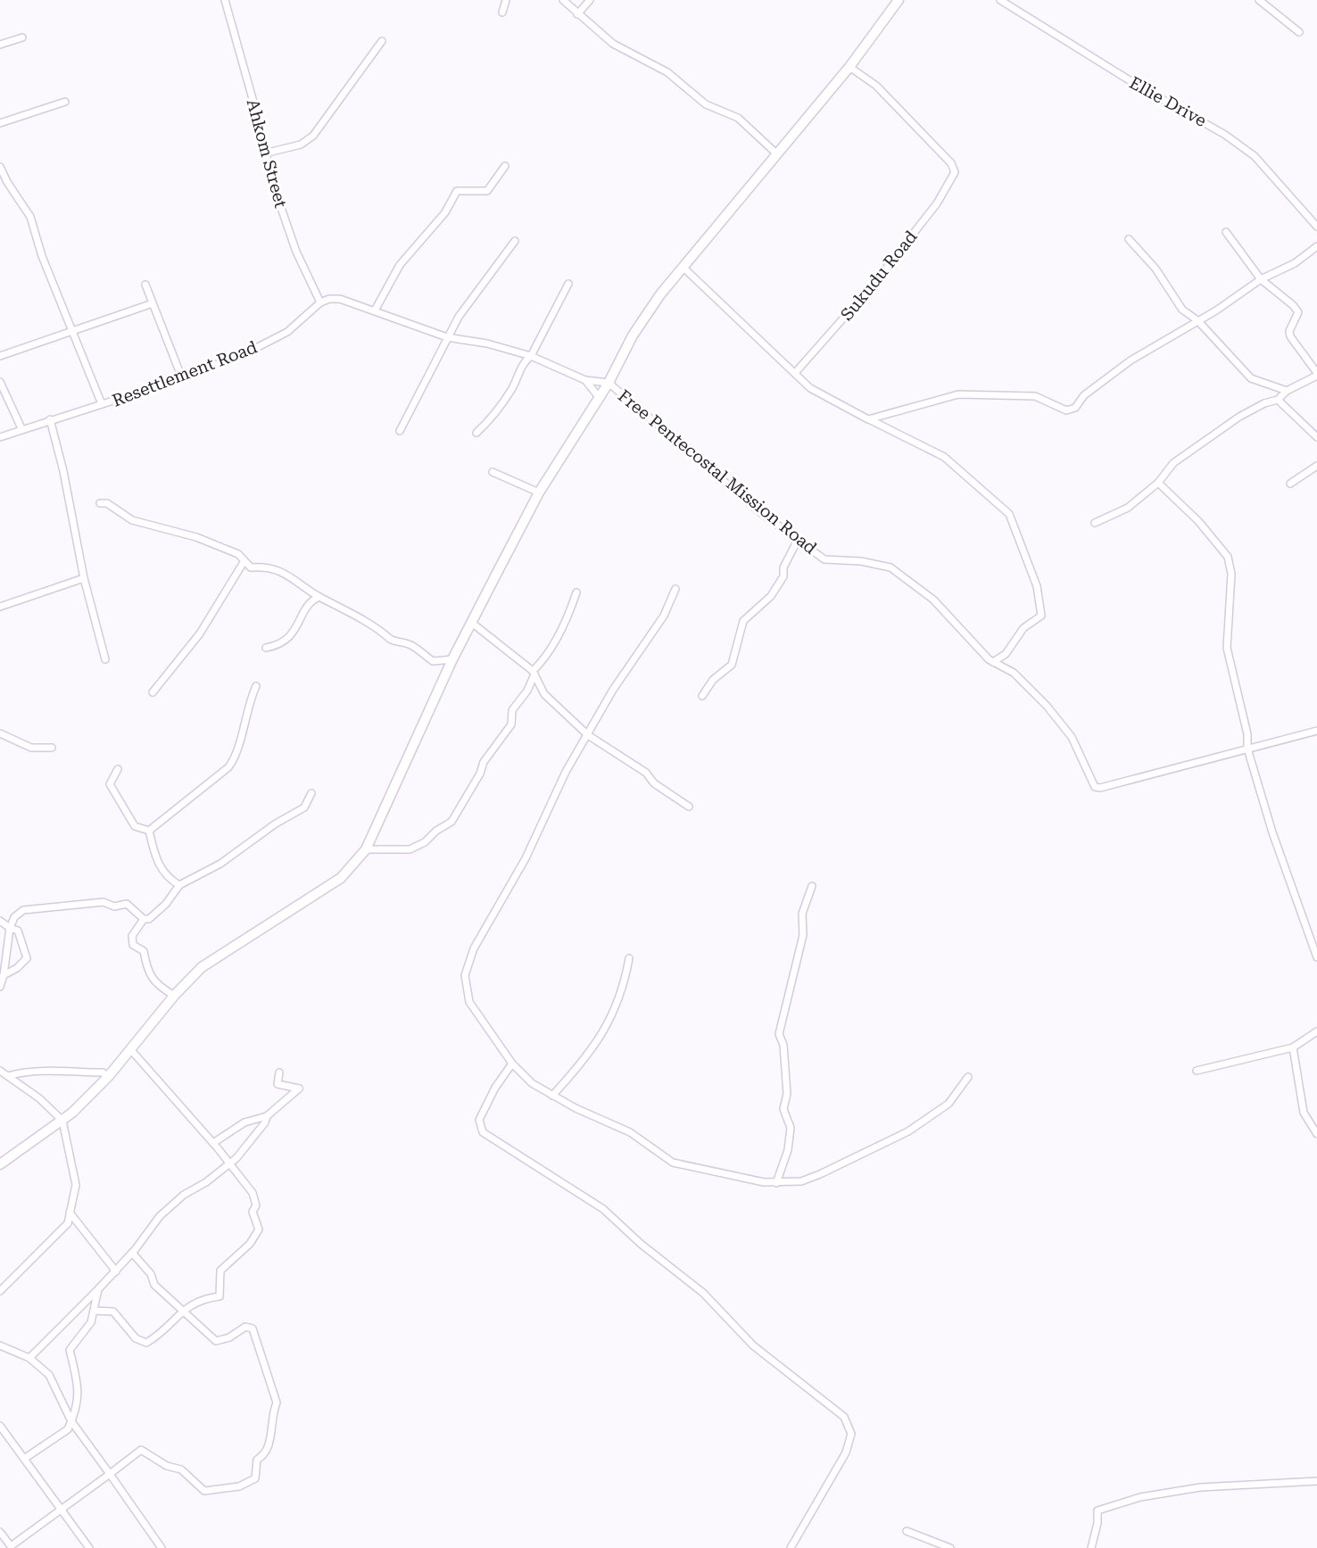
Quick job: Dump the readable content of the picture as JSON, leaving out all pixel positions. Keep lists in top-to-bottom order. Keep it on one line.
{"streets":{"street":["Ellie Drive","Ahkom Street","Sukudu Road","Resettlement Road","Free Pentecostal Mission Road"]},"crossings":[["Ahkom Street","Resettlement Road"]]}
